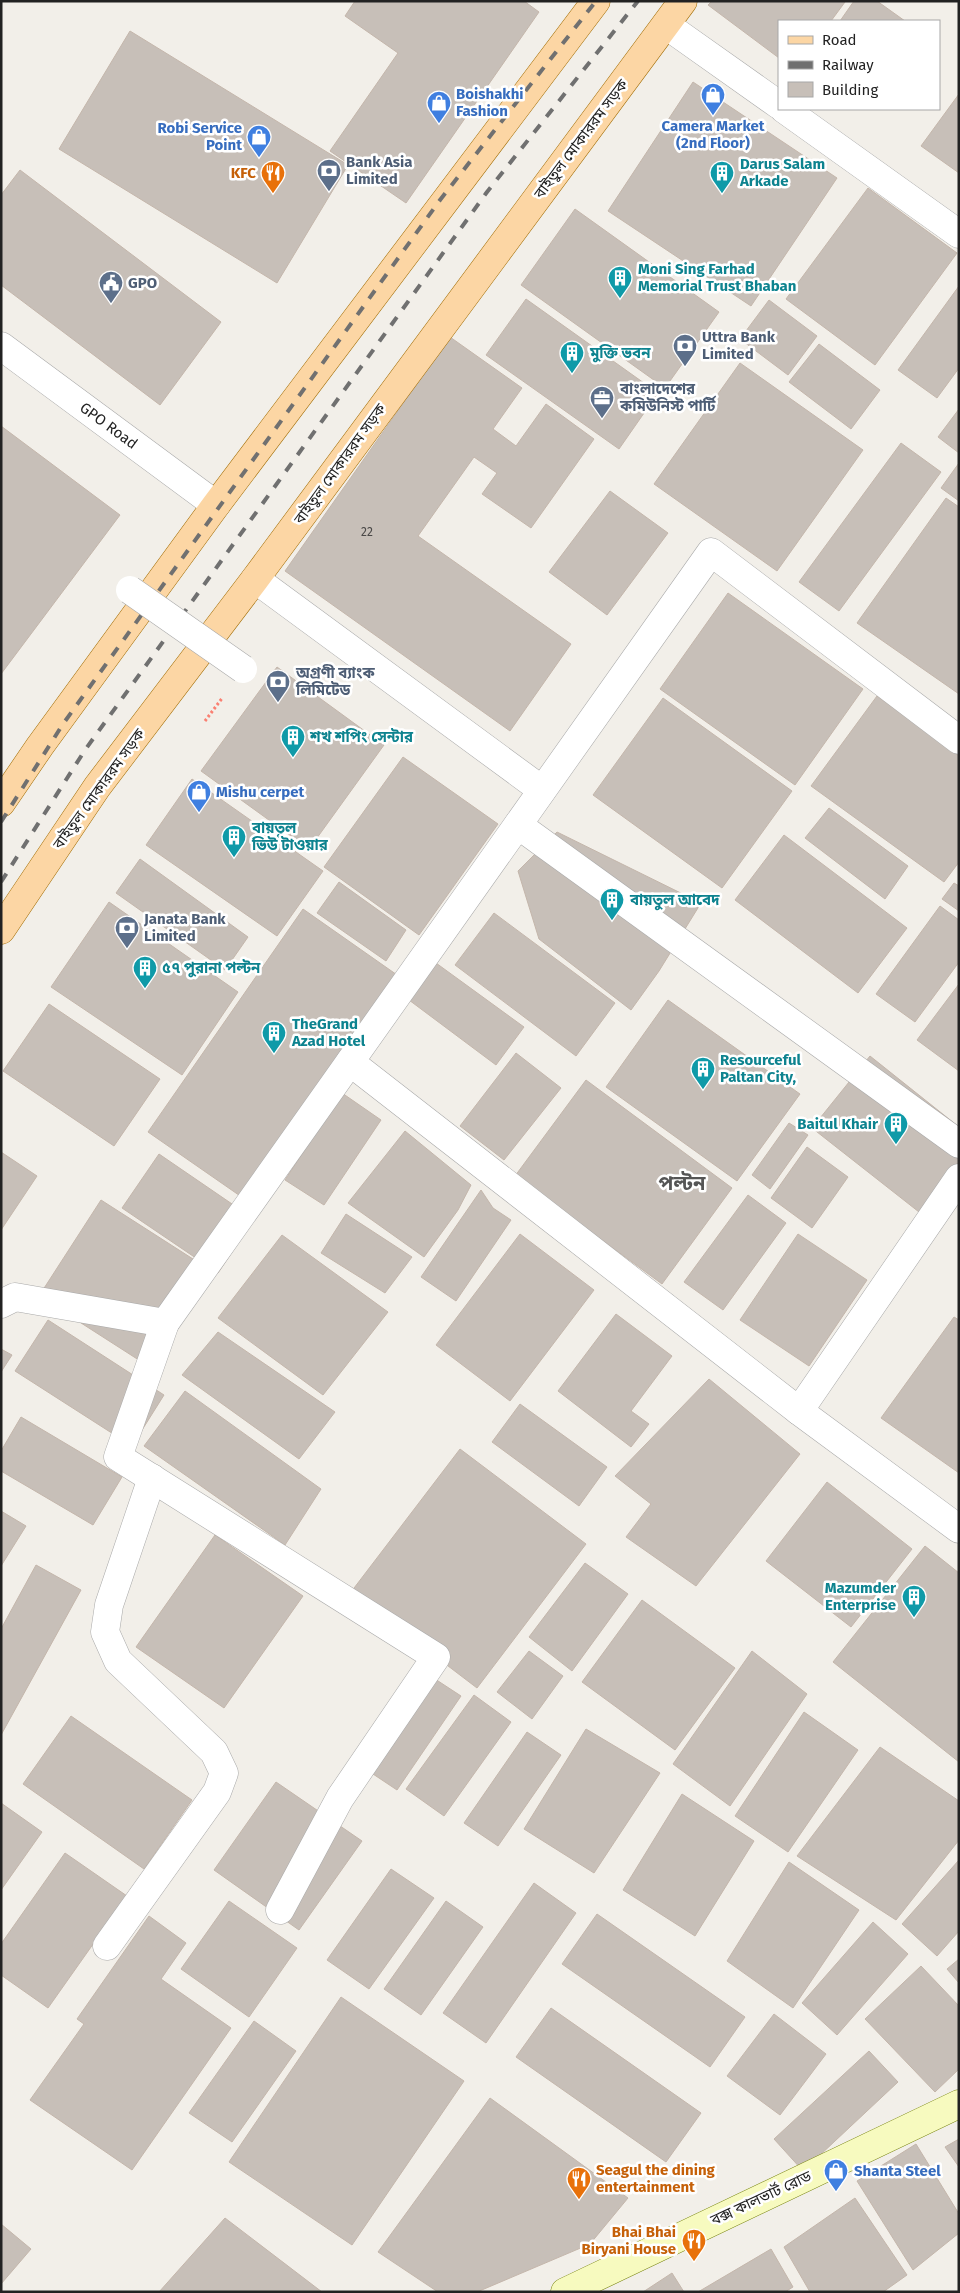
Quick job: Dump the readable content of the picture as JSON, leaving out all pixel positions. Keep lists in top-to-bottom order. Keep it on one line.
{"streets":{"main road":["বাইতুল মোকাররম সড়ক"],"street":["GPO Road","বক্স কালভার্ট রোড"]},"districts":["পল্টন"],"places":{"shop":["Camera Market (2nd Floor)","Boishakhi Fashion","Robi Service Point","Mishu cerpet","Shanta Steel"],"bank":["Bank Asia Limited","Uttra Bank Limited","অগ্রণী ব্যাংক লিমিটেড","Janata Bank Limited"],"restaurant":["KFC","Seagul the dining entertainment","Bhai Bhai Biryani House"],"building":["Darus Salam Arkade","Moni Sing Farhad Memorial Trust Bhaban","মুক্তি ভবন","শখ শপিং সেন্টার","বায়তুল ভিউ টাওয়ার","বায়তুল আবেদ","৫৭ পুরানা পল্টন","TheGrand Azad Hotel","Resourceful Paltan City,","Baitul Khair","Mazumder Enterprise"],"public building":["GPO"],"office":["বাংলাদেশের কমিউনিস্ট পার্টি"]},"house_numbers":["22"],"legend":["Road","Railway","Building"]}
